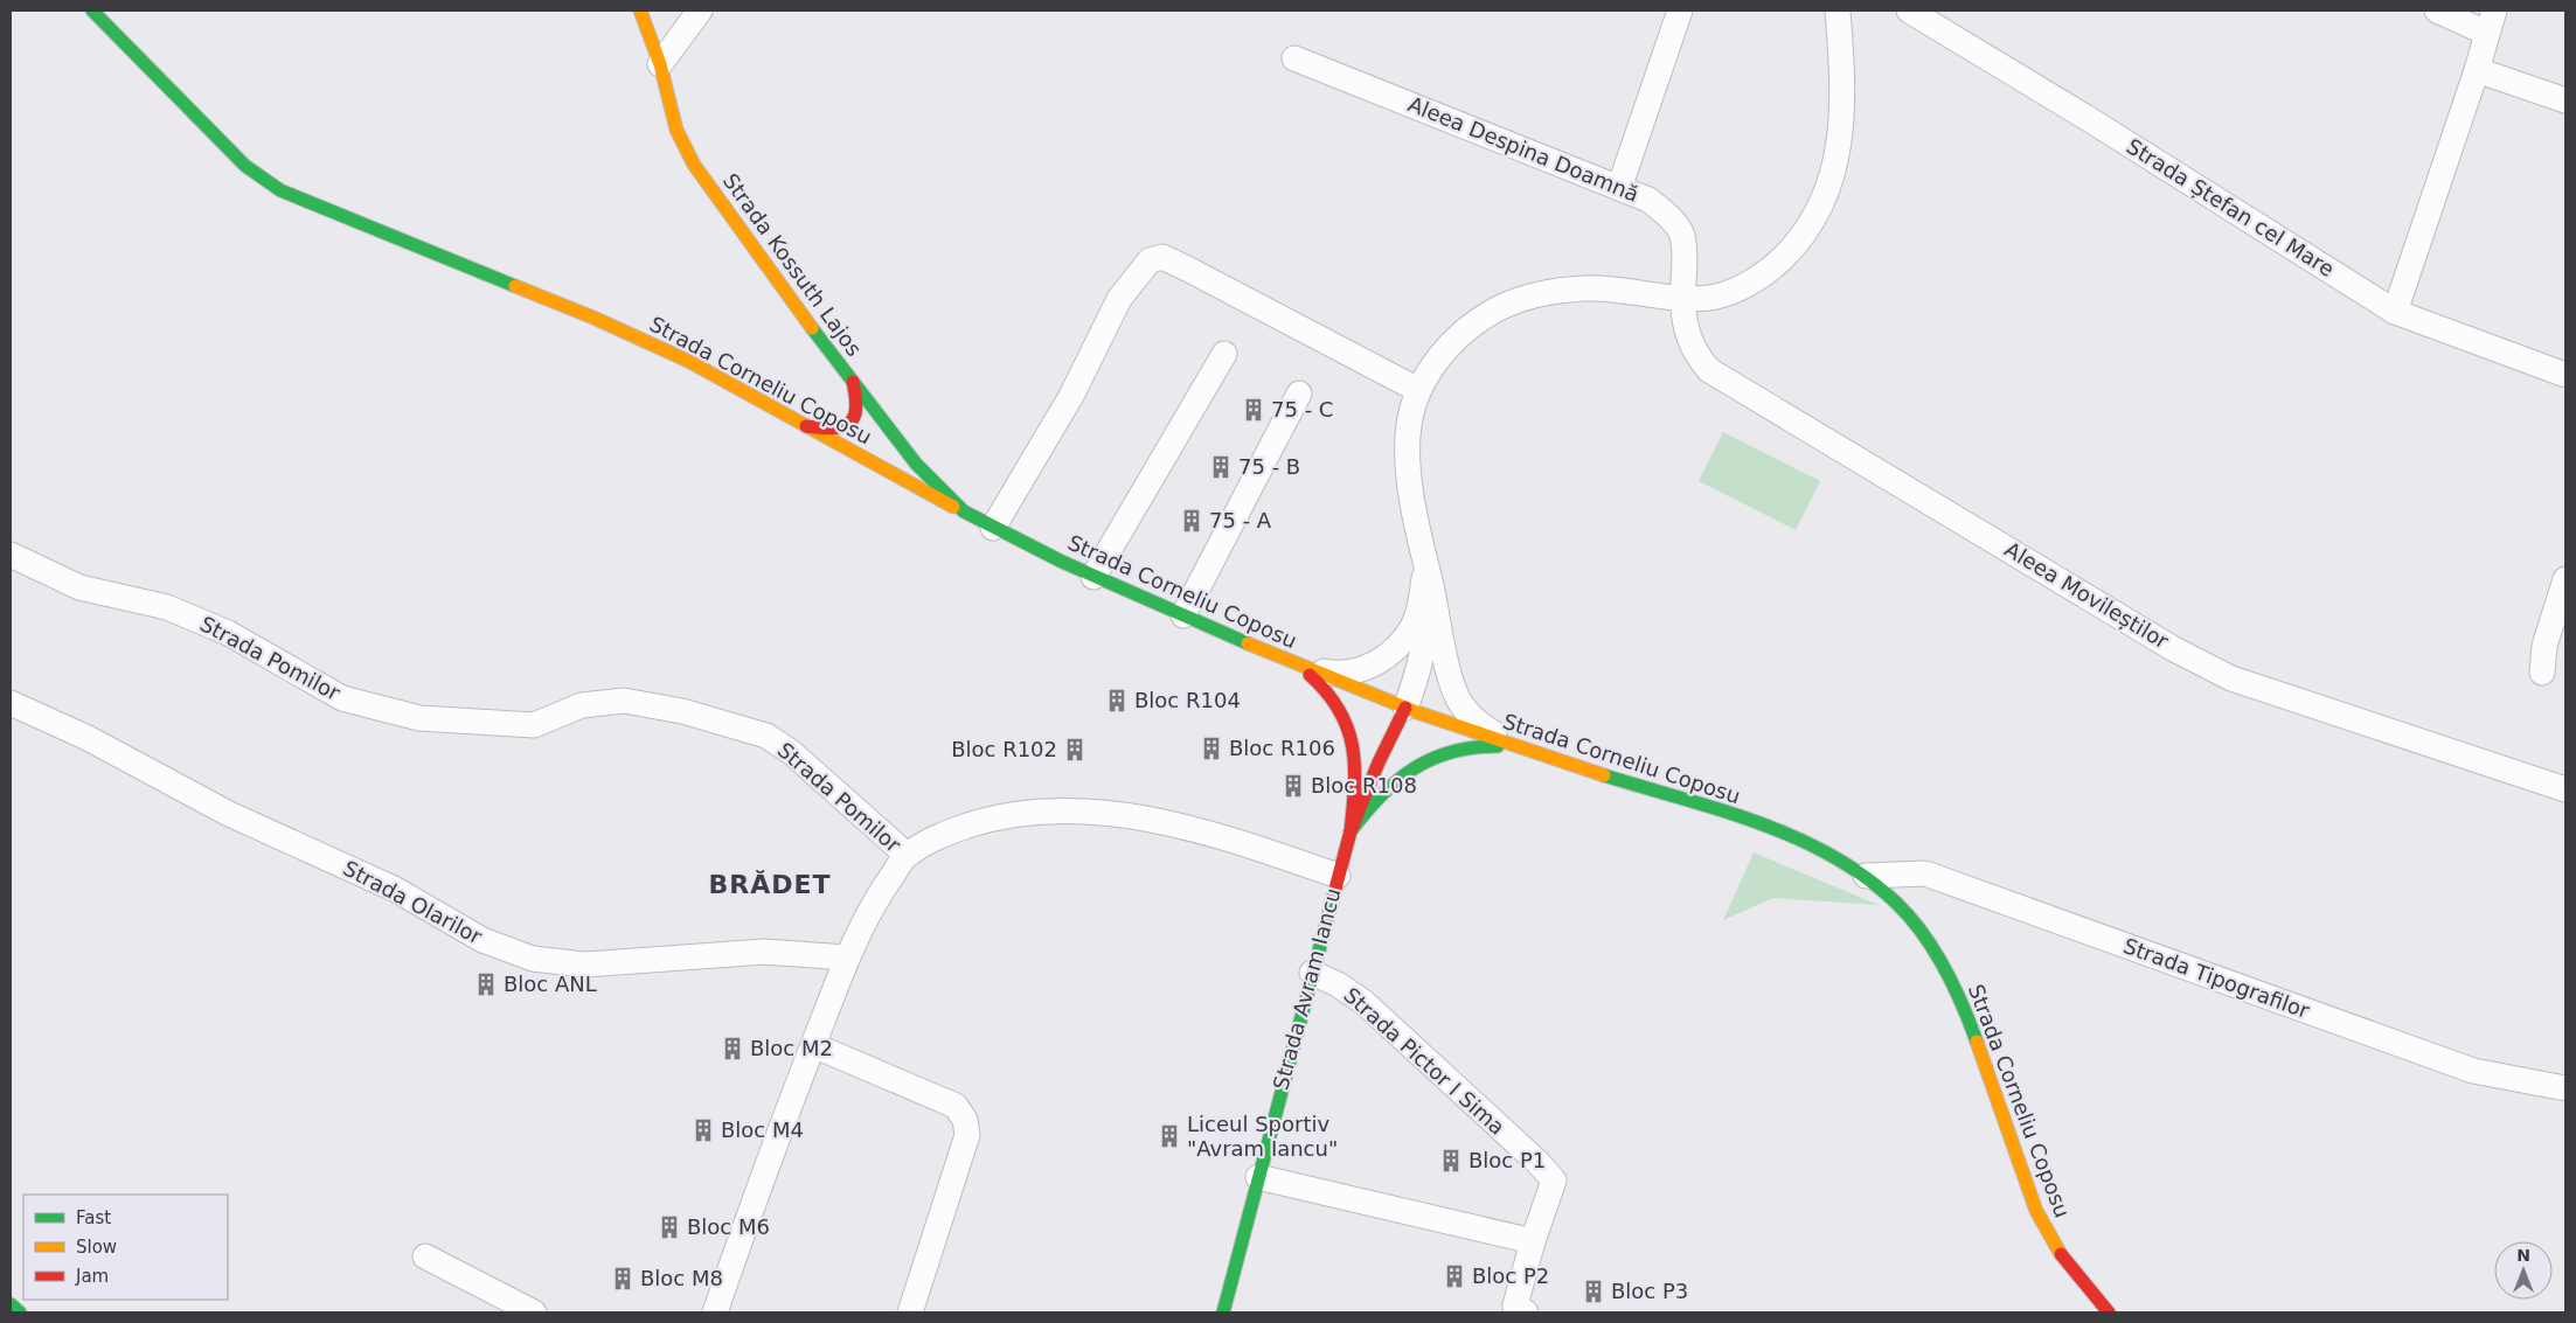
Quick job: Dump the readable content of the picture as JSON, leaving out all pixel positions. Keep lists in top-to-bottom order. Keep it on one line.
{"streets":{"main road":["Strada Kossuth Lajos","Strada Corneliu Coposu","Strada Avram Iancu"],"street":["Aleea Despina Doamnă","Strada Ștefan cel Mare","Aleea Movileștilor","Strada Pomilor","Strada Olarilor","Strada Tipografilor","Strada Pictor I Sima"]},"crossings":[["Aleea Despina Doamnă","Aleea Movileștilor"],["Strada Kossuth Lajos","Strada Corneliu Coposu"],["Strada Corneliu Coposu","Strada Tipografilor"],["Strada Corneliu Coposu","Strada Avram Iancu"],["Strada Avram Iancu","Strada Pictor I Sima"]],"districts":["BRĂDET"],"places":{"building":["75 - C","75 - B","75 - A","Bloc R104","Bloc R106","Bloc R102","Bloc R108","Bloc ANL","Bloc M2","Bloc M4","Liceul Sportiv \"Avram Iancu\"","Bloc P1","Bloc M6","Bloc P2","Bloc M8","Bloc P3"]},"legend":["Fast","Slow","Jam"],"north":"top"}
